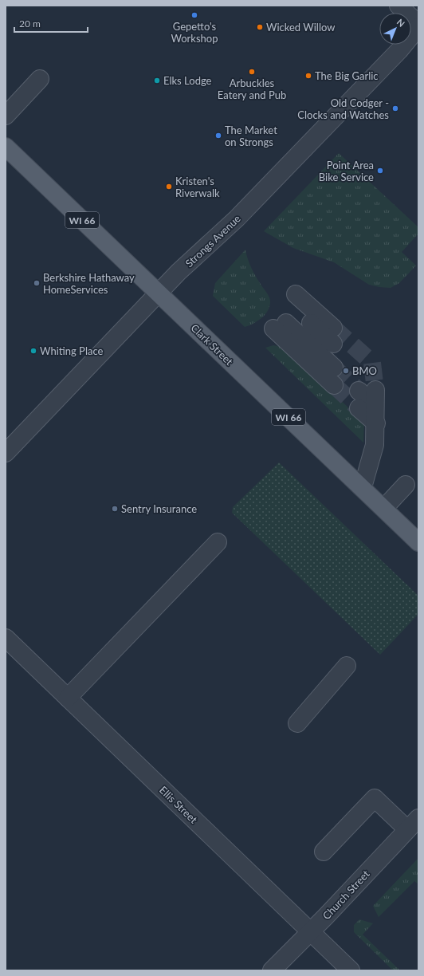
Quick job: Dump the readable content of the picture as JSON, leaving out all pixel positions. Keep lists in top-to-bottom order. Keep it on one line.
{"streets":{"main road":["WI 66","Clark Street"],"street":["Strongs Avenue","Ellis Street","Church Street"]},"crossings":[["Strongs Avenue","Clark Street"],["Ellis Street","Church Street"]],"places":["Gepetto's Workshop","Wicked Willow","Arbuckles Eatery and Pub","The Big Garlic","Elks Lodge","Old Codger - Clocks and Watches","The Market on Strongs","Point Area Bike Service","Kristen's Riverwalk","Berkshire Hathaway HomeServices","Whiting Place","BMO","Sentry Insurance"],"scale_bar":"20 m","north":"top right"}
